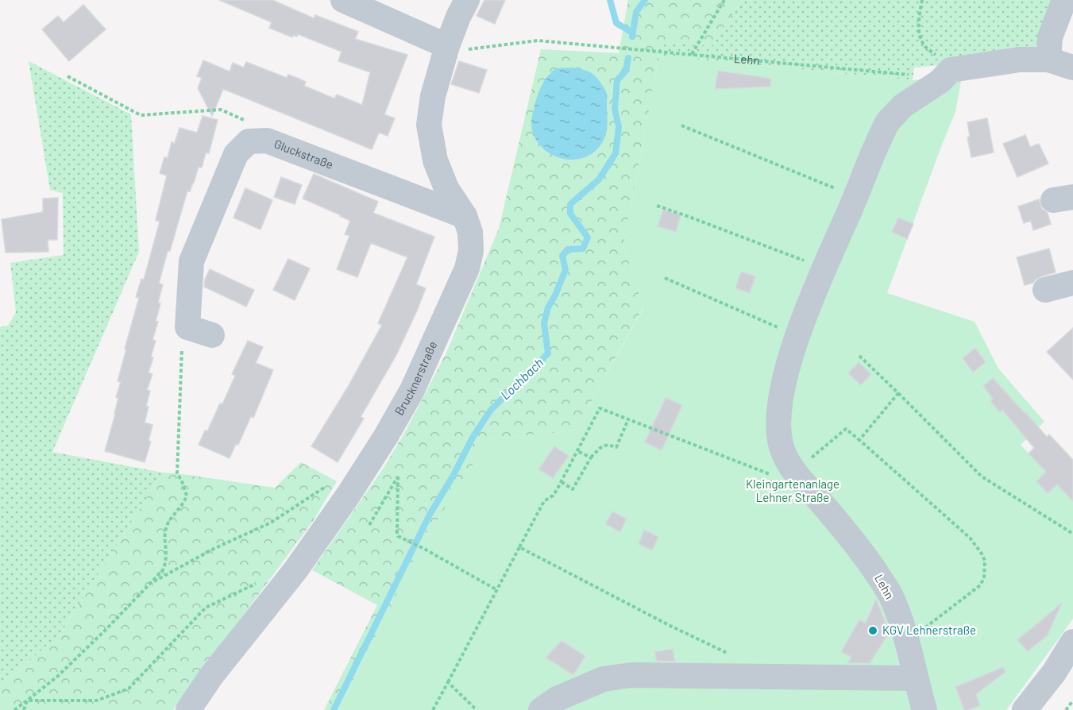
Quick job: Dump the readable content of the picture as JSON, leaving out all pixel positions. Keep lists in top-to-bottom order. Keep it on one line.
{"streets":{"street":["Lehn","Gluckstraße","Brucknerstraße"]},"crossings":[["Lehn","Brucknerstraße"],["Gluckstraße","Brucknerstraße"]],"water":["Lochbach"],"parks":["Kleingartenanlage Lehner Straße"],"places":["KGV Lehnerstraße"]}
